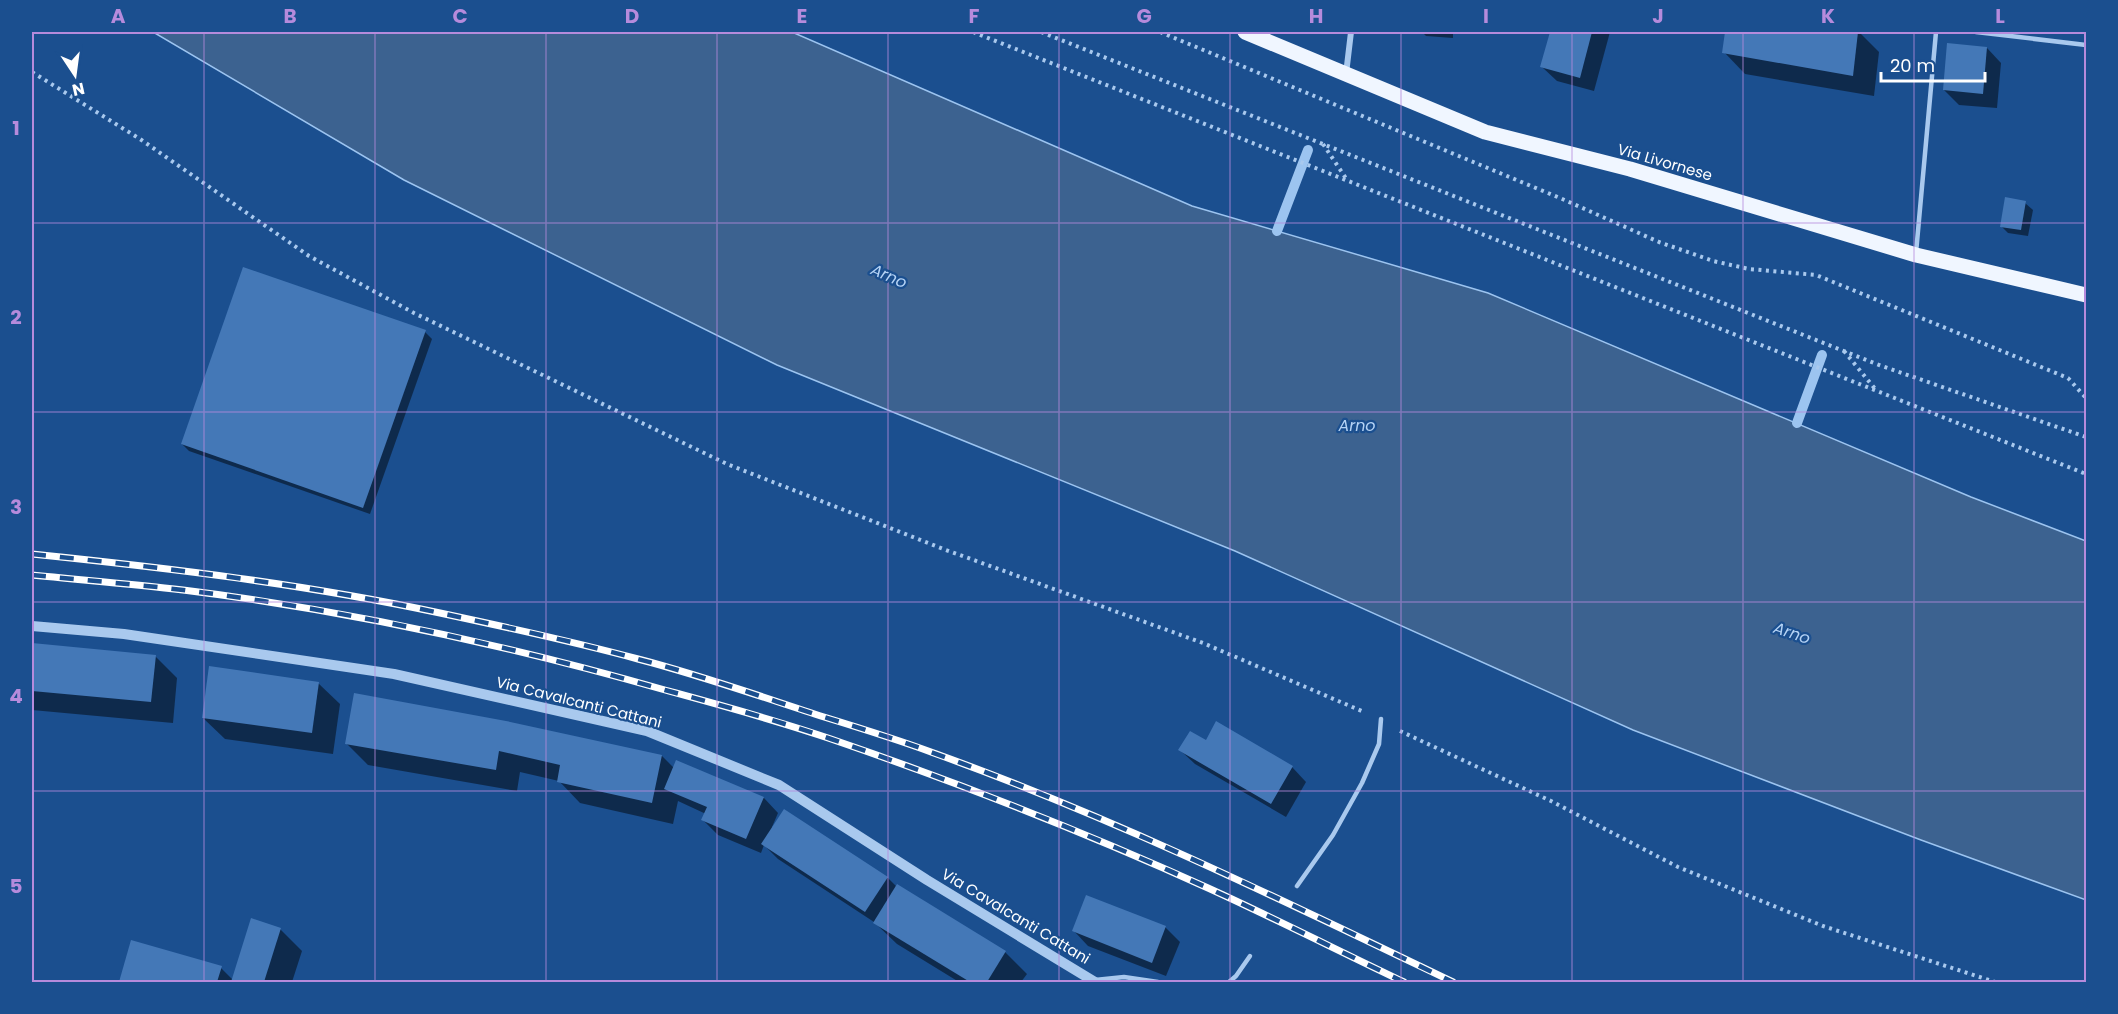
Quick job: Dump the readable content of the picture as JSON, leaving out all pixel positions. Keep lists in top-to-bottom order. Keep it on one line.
{"streets":{"main road":["Via Livornese"],"street":["Via Cavalcanti Cattani"]},"water":["Arno"],"scale_bar":"20 m","north":"bottom","grid":{"columns":["A","B","C","D","E","F","G","H","I","J","K","L"],"rows":["1","2","3","4","5"]}}
